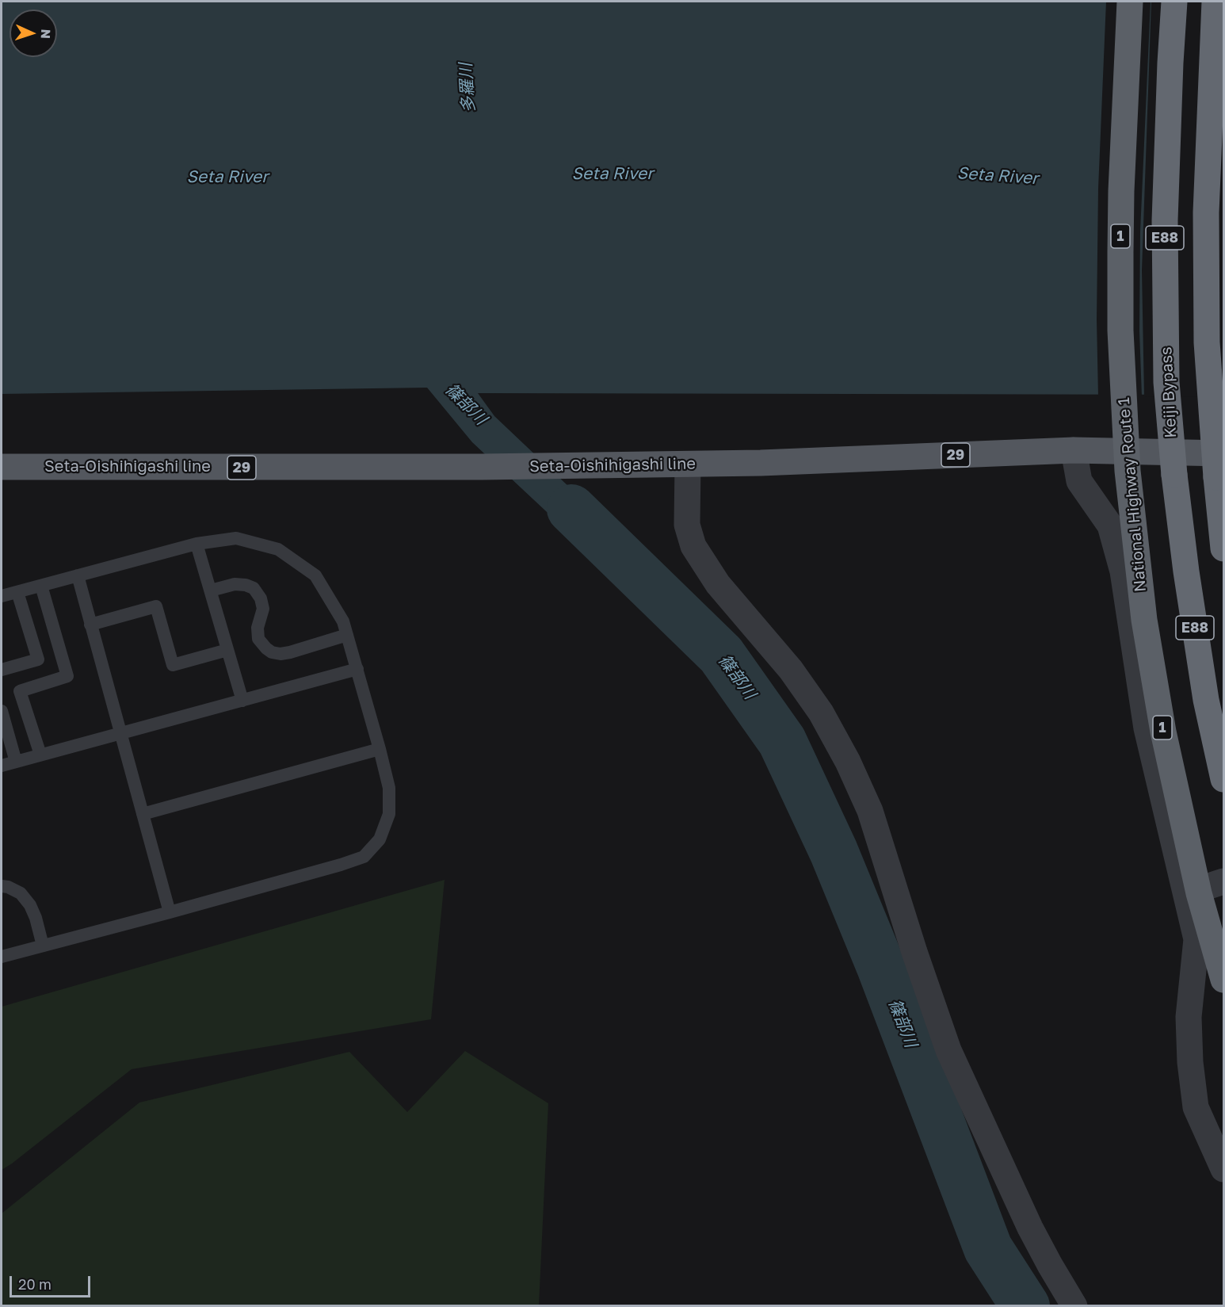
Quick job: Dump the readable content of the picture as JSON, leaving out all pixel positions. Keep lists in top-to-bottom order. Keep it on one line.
{"streets":{"highway":["1","E88","Keiji Bypass","National Highway Route 1"],"main road":["29","Seta-Oishihigashi line"]},"water":["多羅川","Seta River","篠部川"],"scale_bar":"20 m","north":"right"}
